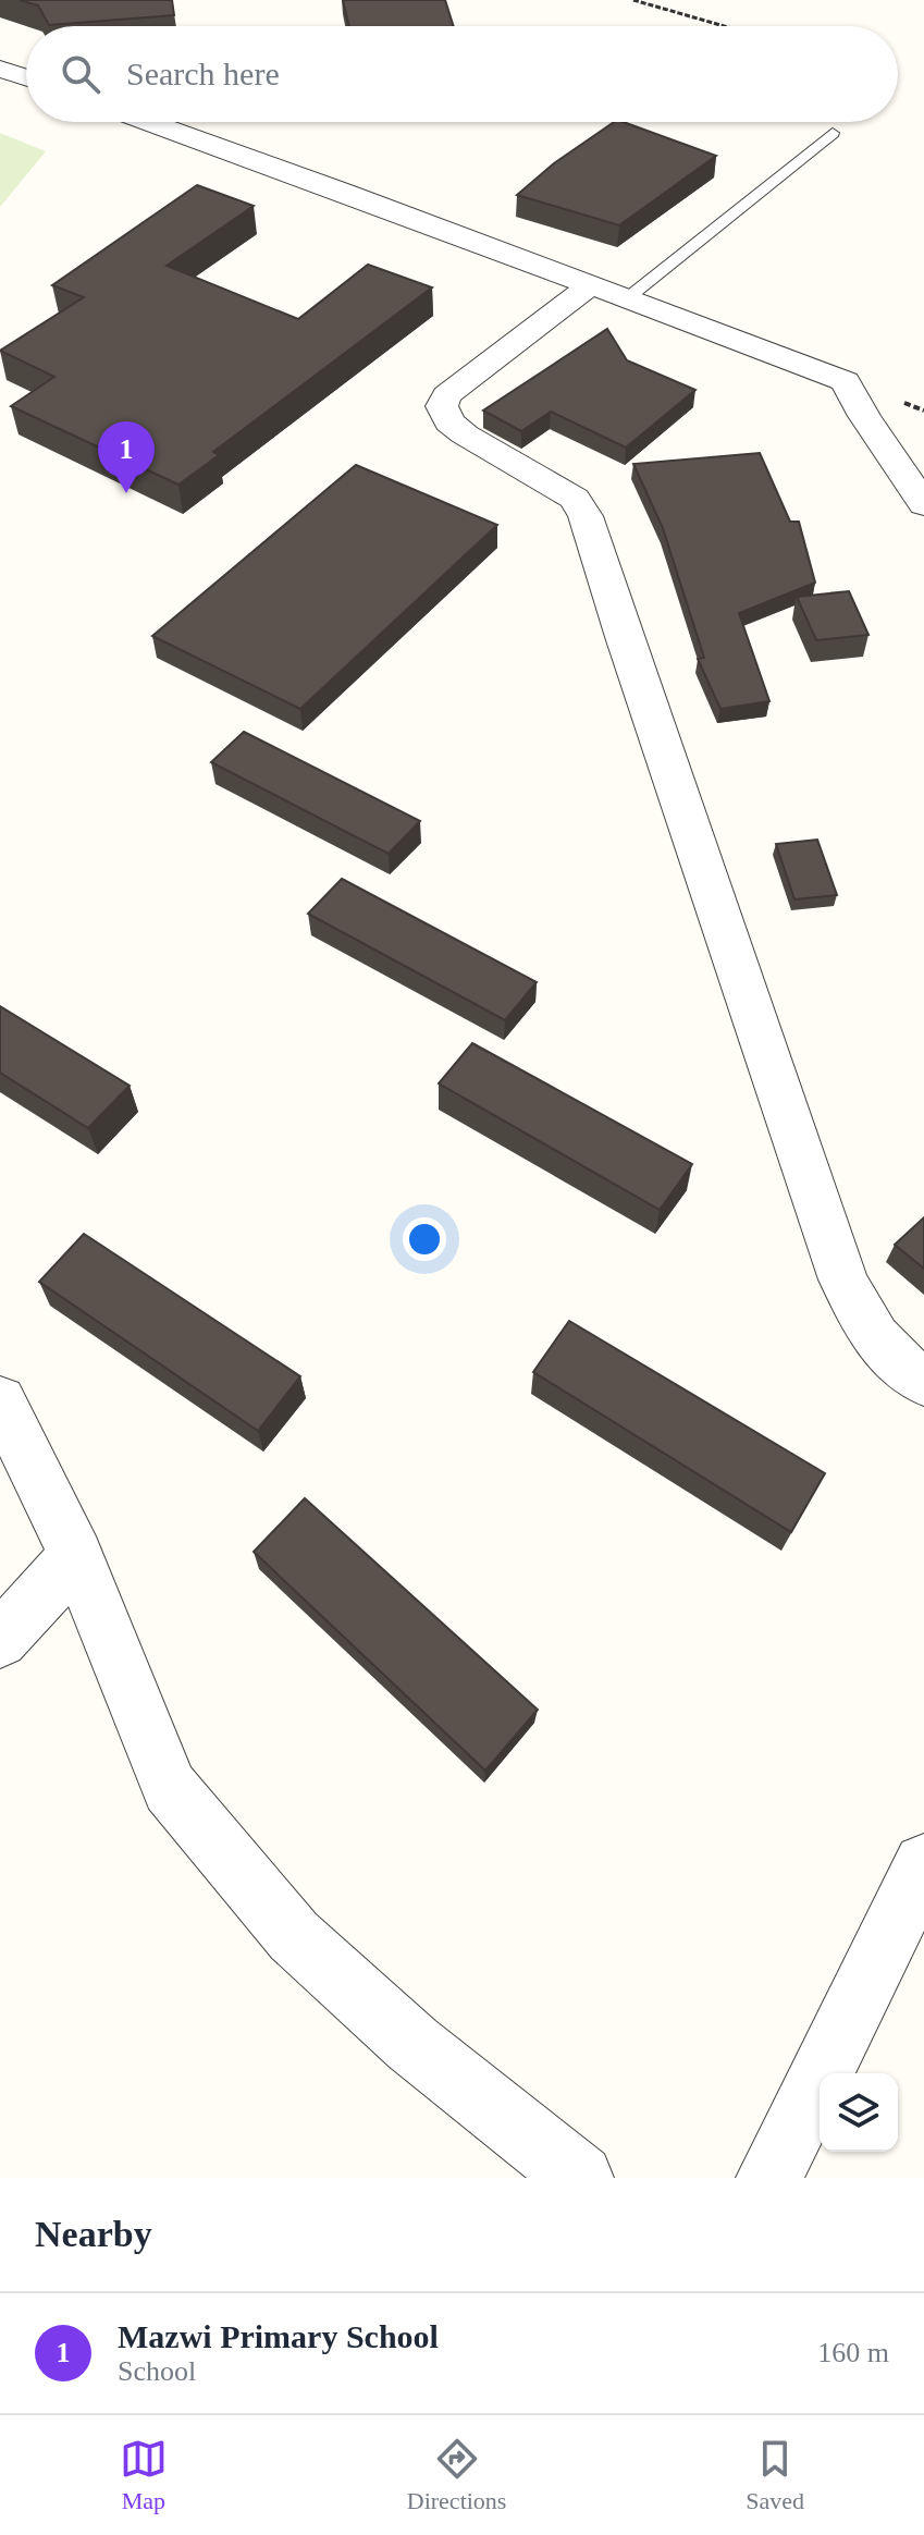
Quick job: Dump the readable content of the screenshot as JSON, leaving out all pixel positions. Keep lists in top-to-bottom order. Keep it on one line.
{"page":{"search":"Search here","pins":"1","heading":"Nearby","list":[{"mark":"1","name":"Mazwi Primary School","note":"School","value":"160 m"}],"nav":["Map","Directions","Saved"]}}
